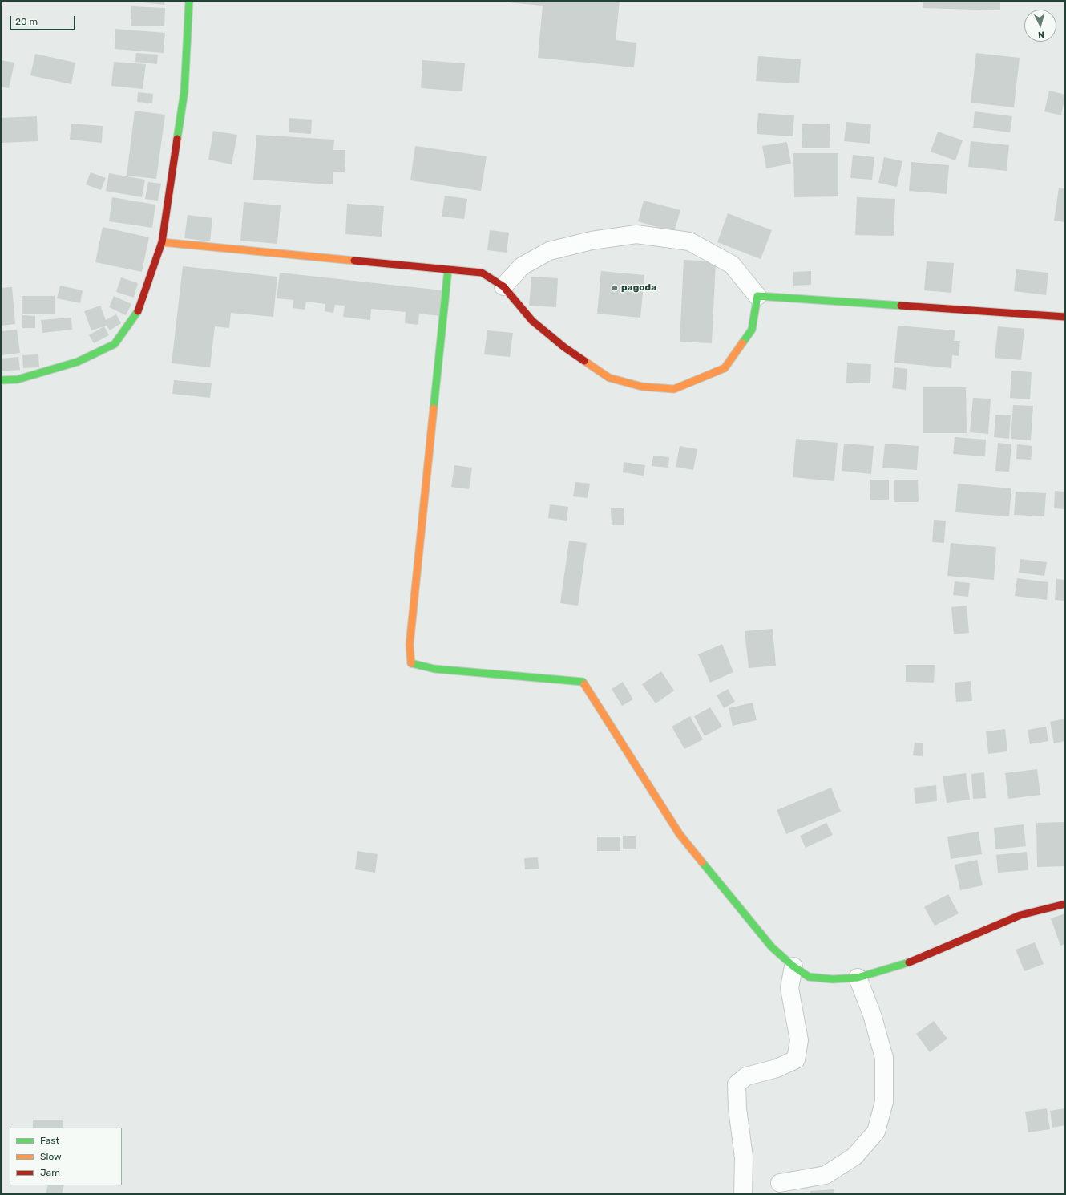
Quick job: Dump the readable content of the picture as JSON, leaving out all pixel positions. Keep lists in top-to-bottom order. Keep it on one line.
{"places":["pagoda"],"legend":["Fast","Slow","Jam"],"scale_bar":"20 m","north":"bottom"}
